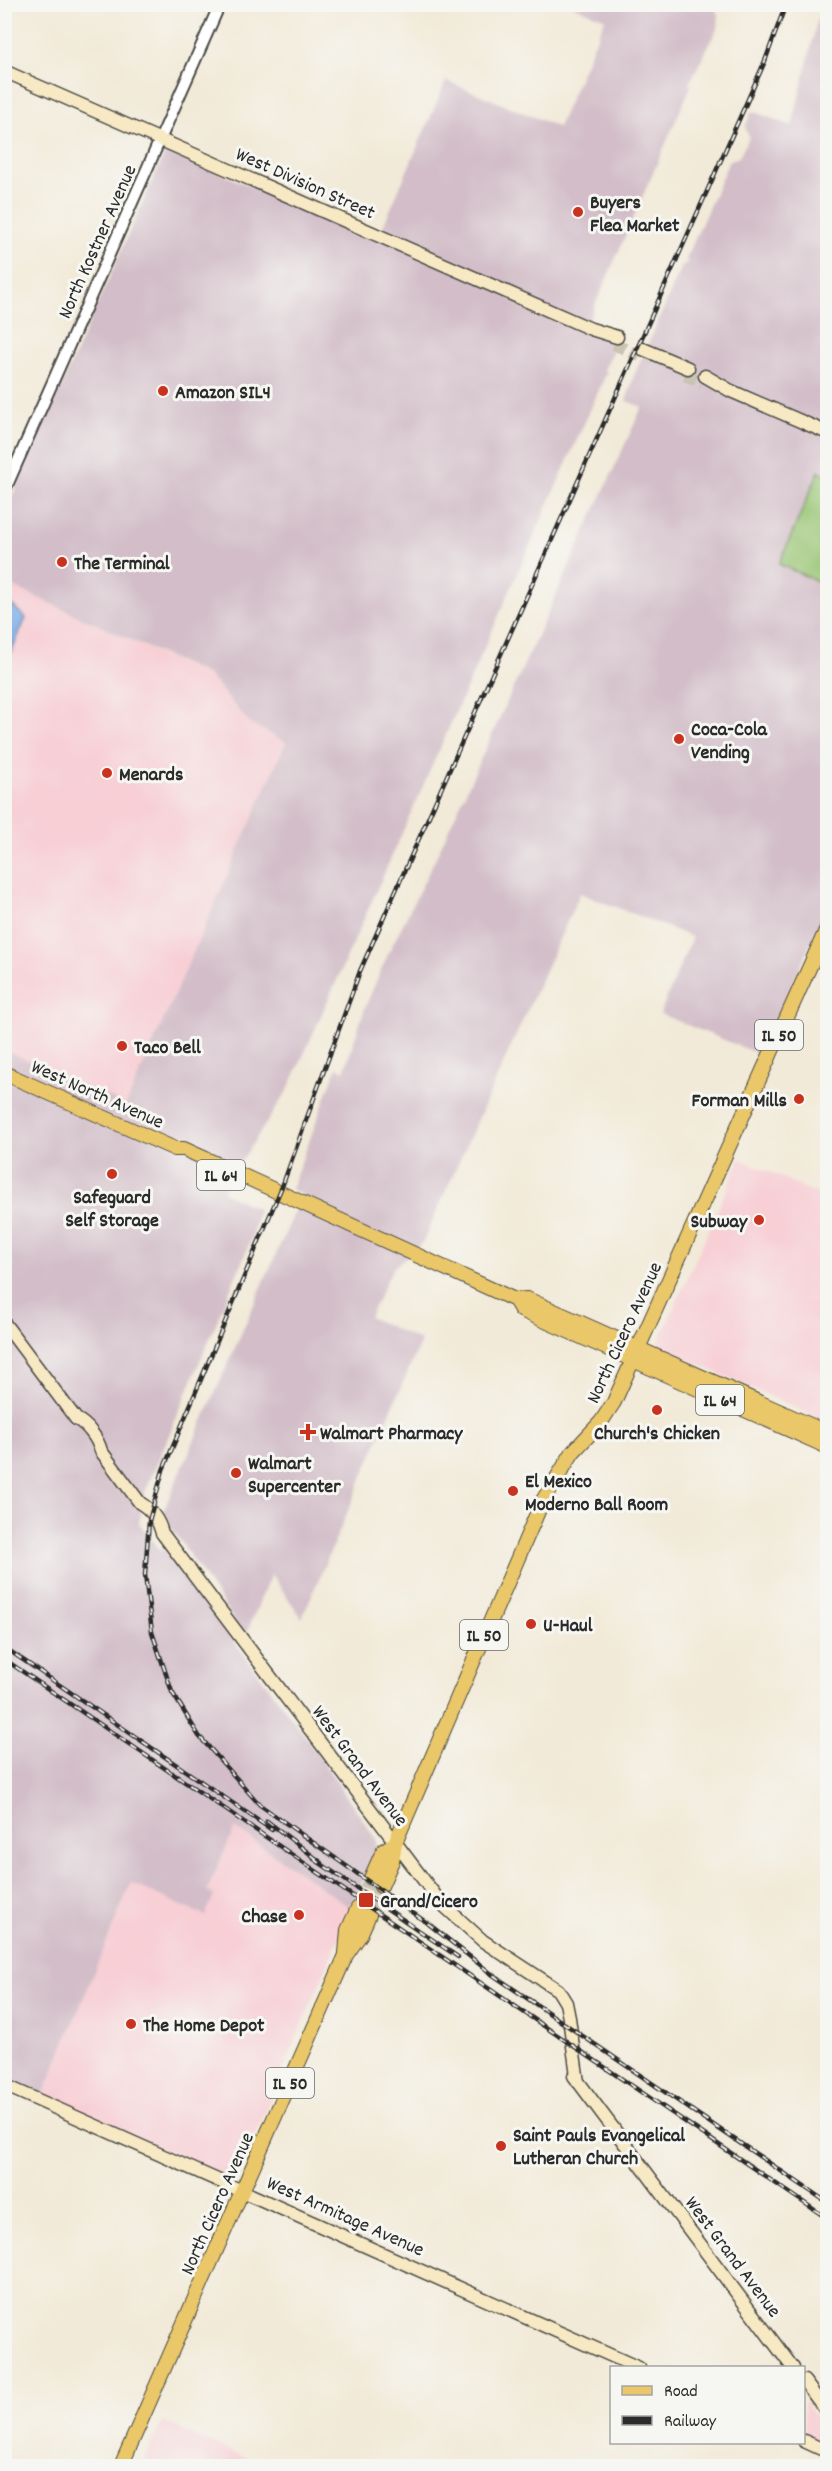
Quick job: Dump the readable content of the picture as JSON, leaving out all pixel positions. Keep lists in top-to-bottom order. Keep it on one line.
{"streets":{"main road":["West Division Street","IL 50","West North Avenue","IL 64","North Cicero Avenue","West Grand Avenue","West Armitage Avenue"],"street":["North Kostner Avenue"]},"crossings":[["West Division Street","North Kostner Avenue"],["West North Avenue","North Cicero Avenue"],["North Cicero Avenue","West Grand Avenue"],["North Cicero Avenue","West Armitage Avenue"]],"places":{"other":["Buyers Flea Market","Amazon SIL4","The Terminal","Coca-Cola Vending","Menards","Taco Bell","Forman Mills","Safeguard Self Storage","Subway","Church's Chicken","Walmart Supercenter","El Mexico Moderno Ball Room","U-Haul","Chase","The Home Depot","Saint Pauls Evangelical Lutheran Church"],"health":["Walmart Pharmacy"],"transit":["Grand/Cicero"]},"legend":["Road","Railway"]}
